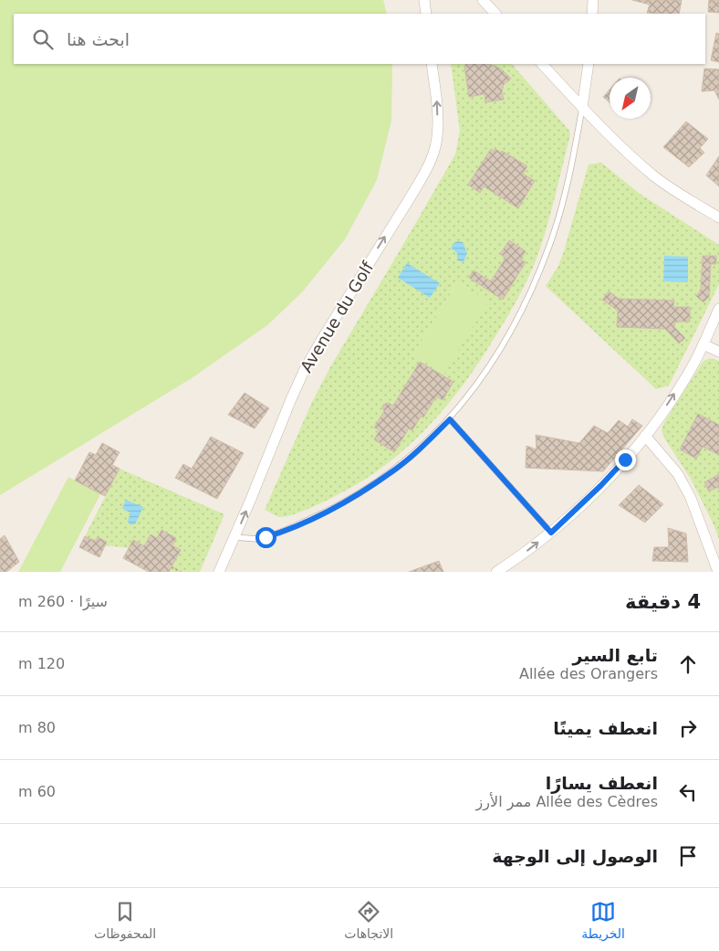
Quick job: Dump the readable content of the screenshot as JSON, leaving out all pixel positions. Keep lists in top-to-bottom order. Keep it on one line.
{"streets":{"street":["Avenue du Golf"]},"one_way":["Avenue du Golf"],"north":"bottom left","page":{"search":"ابحث هنا","heading":["4 دقيقة","سيرًا · 260 m"],"list":[["تابع السير","Allée des Orangers","120 m"],["انعطف يمينًا","80 m"],["انعطف يسارًا","Allée des Cèdres ممر الأرز","60 m"],"الوصول إلى الوجهة"],"nav":["الخريطة","الاتجاهات","المحفوظات"]}}
